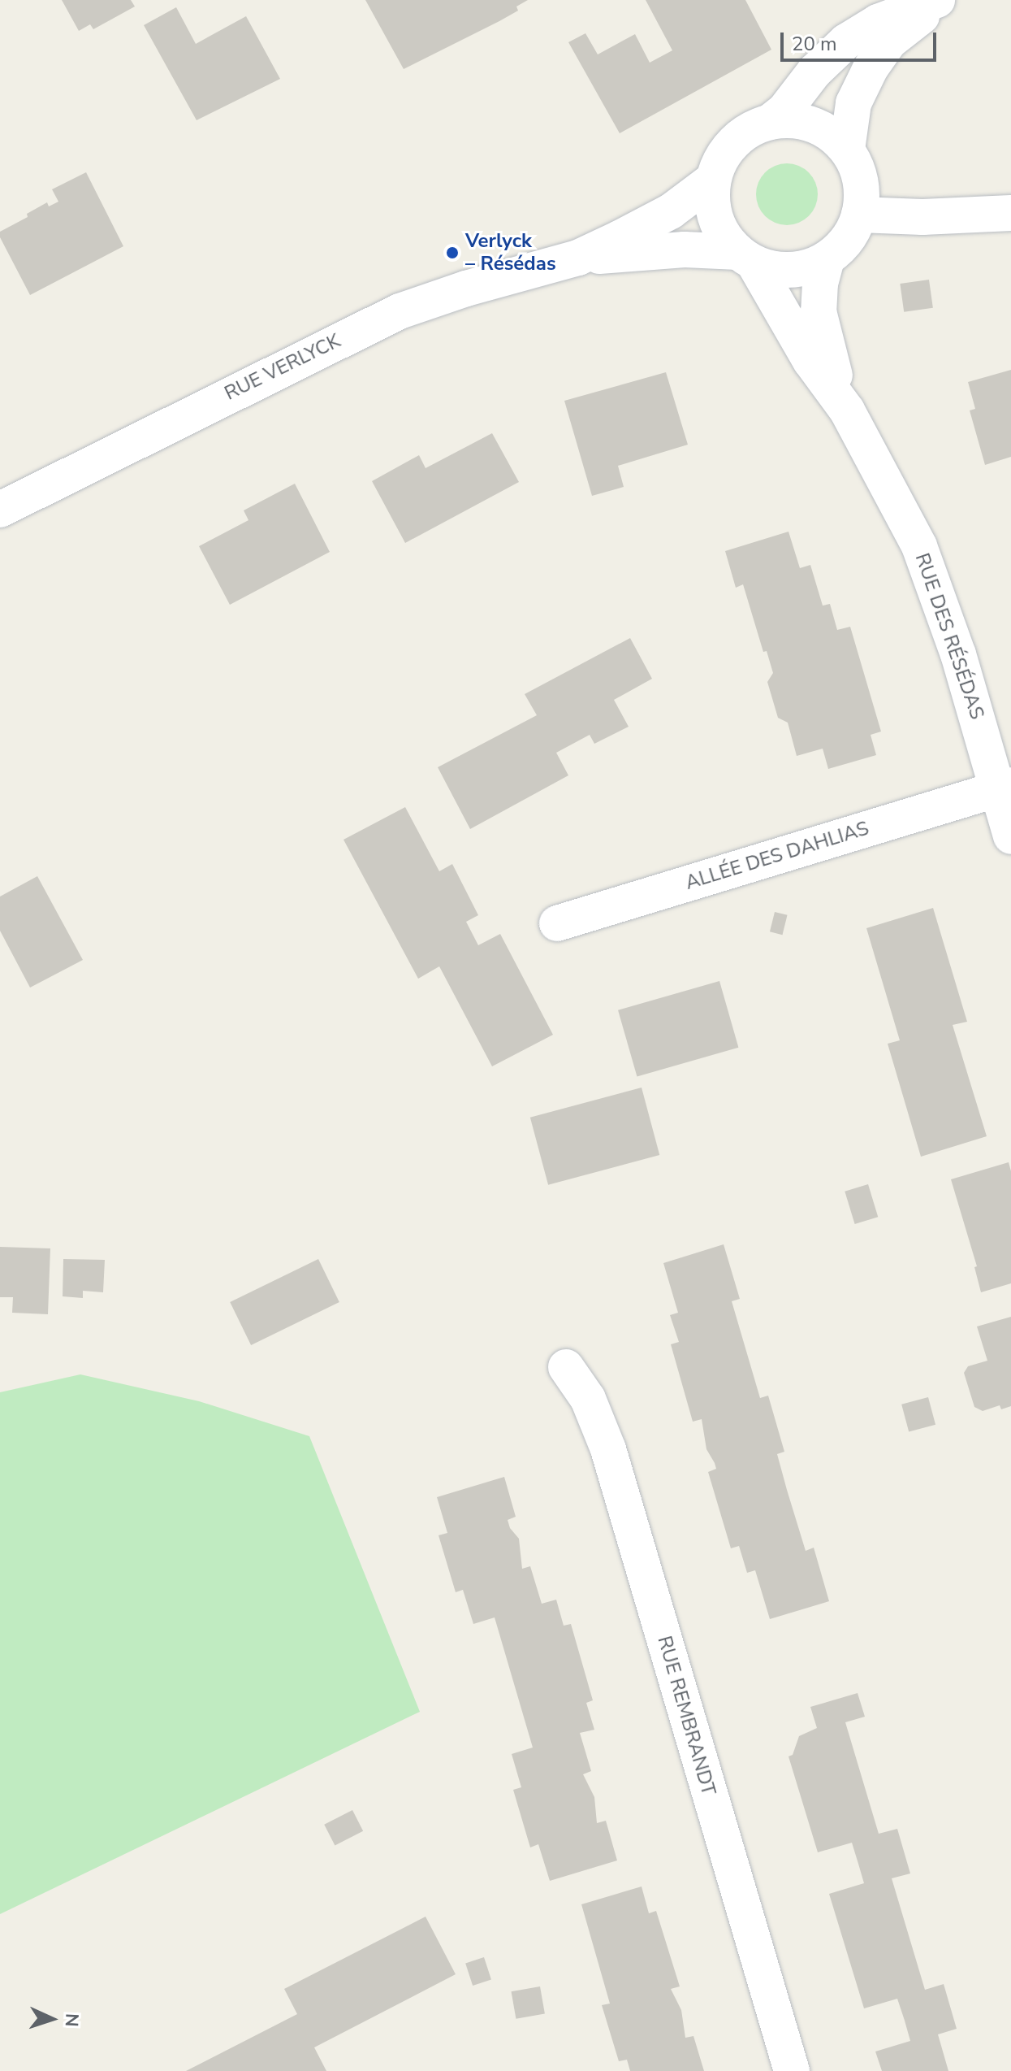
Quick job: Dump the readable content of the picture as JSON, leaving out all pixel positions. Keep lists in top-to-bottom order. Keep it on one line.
{"streets":{"street":["RUE VERLYCK","RUE DES RÉSÉDAS","ALLÉE DES DAHLIAS","RUE REMBRANDT"]},"crossings":[["RUE VERLYCK","RUE DES RÉSÉDAS"],["RUE DES RÉSÉDAS","ALLÉE DES DAHLIAS"]],"places":["Verlyck – Résédas"],"scale_bar":"20 m","north":"right"}
